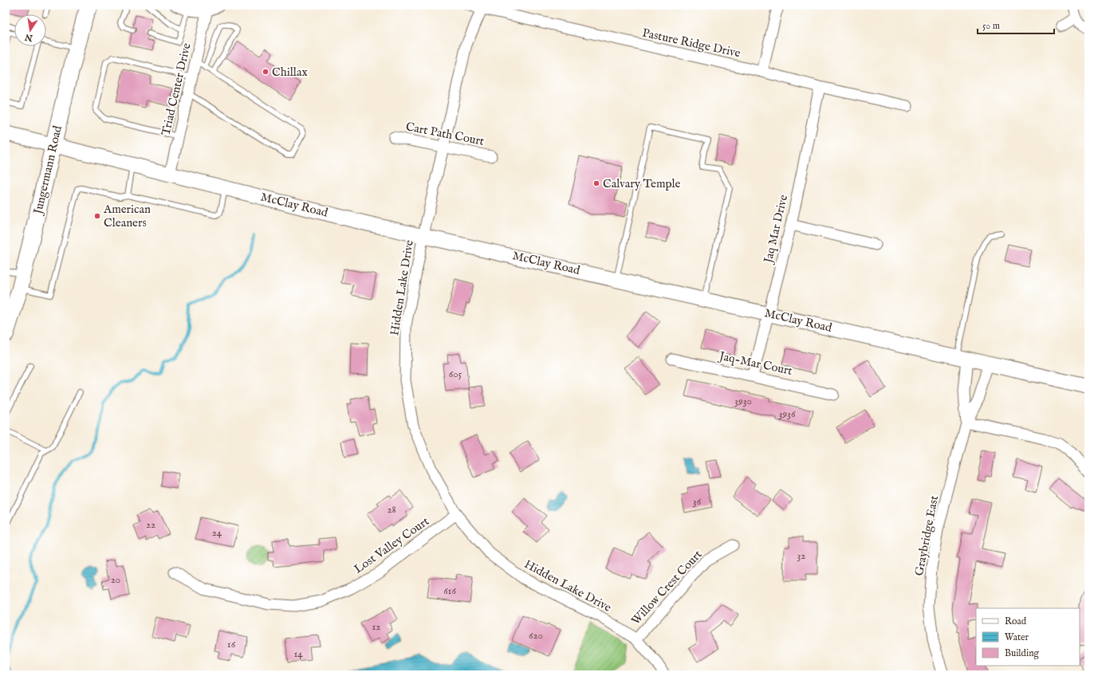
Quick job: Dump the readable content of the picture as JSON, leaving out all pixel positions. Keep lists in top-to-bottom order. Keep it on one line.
{"streets":{"main road":["Jungermann Road","McClay Road"],"street":["Pasture Ridge Drive","Triad Center Drive","Cart Path Court","Jaq Mar Drive","Hidden Lake Drive","Jaq-Mar Court","Graybridge East","Lost Valley Court","Willow Crest Court"]},"crossings":[["Pasture Ridge Drive","Jaq Mar Drive"],["Pasture Ridge Drive","Hidden Lake Drive"],["Triad Center Drive","McClay Road"],["Cart Path Court","Hidden Lake Drive"],["Jungermann Road","McClay Road"],["McClay Road","Jaq Mar Drive"],["McClay Road","Hidden Lake Drive"],["McClay Road","Graybridge East"],["Jaq Mar Drive","Jaq-Mar Court"],["Hidden Lake Drive","Lost Valley Court"],["Hidden Lake Drive","Willow Crest Court"]],"places":["Chillax","Calvary Temple","American Cleaners"],"house_numbers":["605","3930","3936","36","28","22","24","32","20","616","12","620","16","14"],"legend":["Road","Water","Building"],"scale_bar":"50 m","north":"bottom"}
